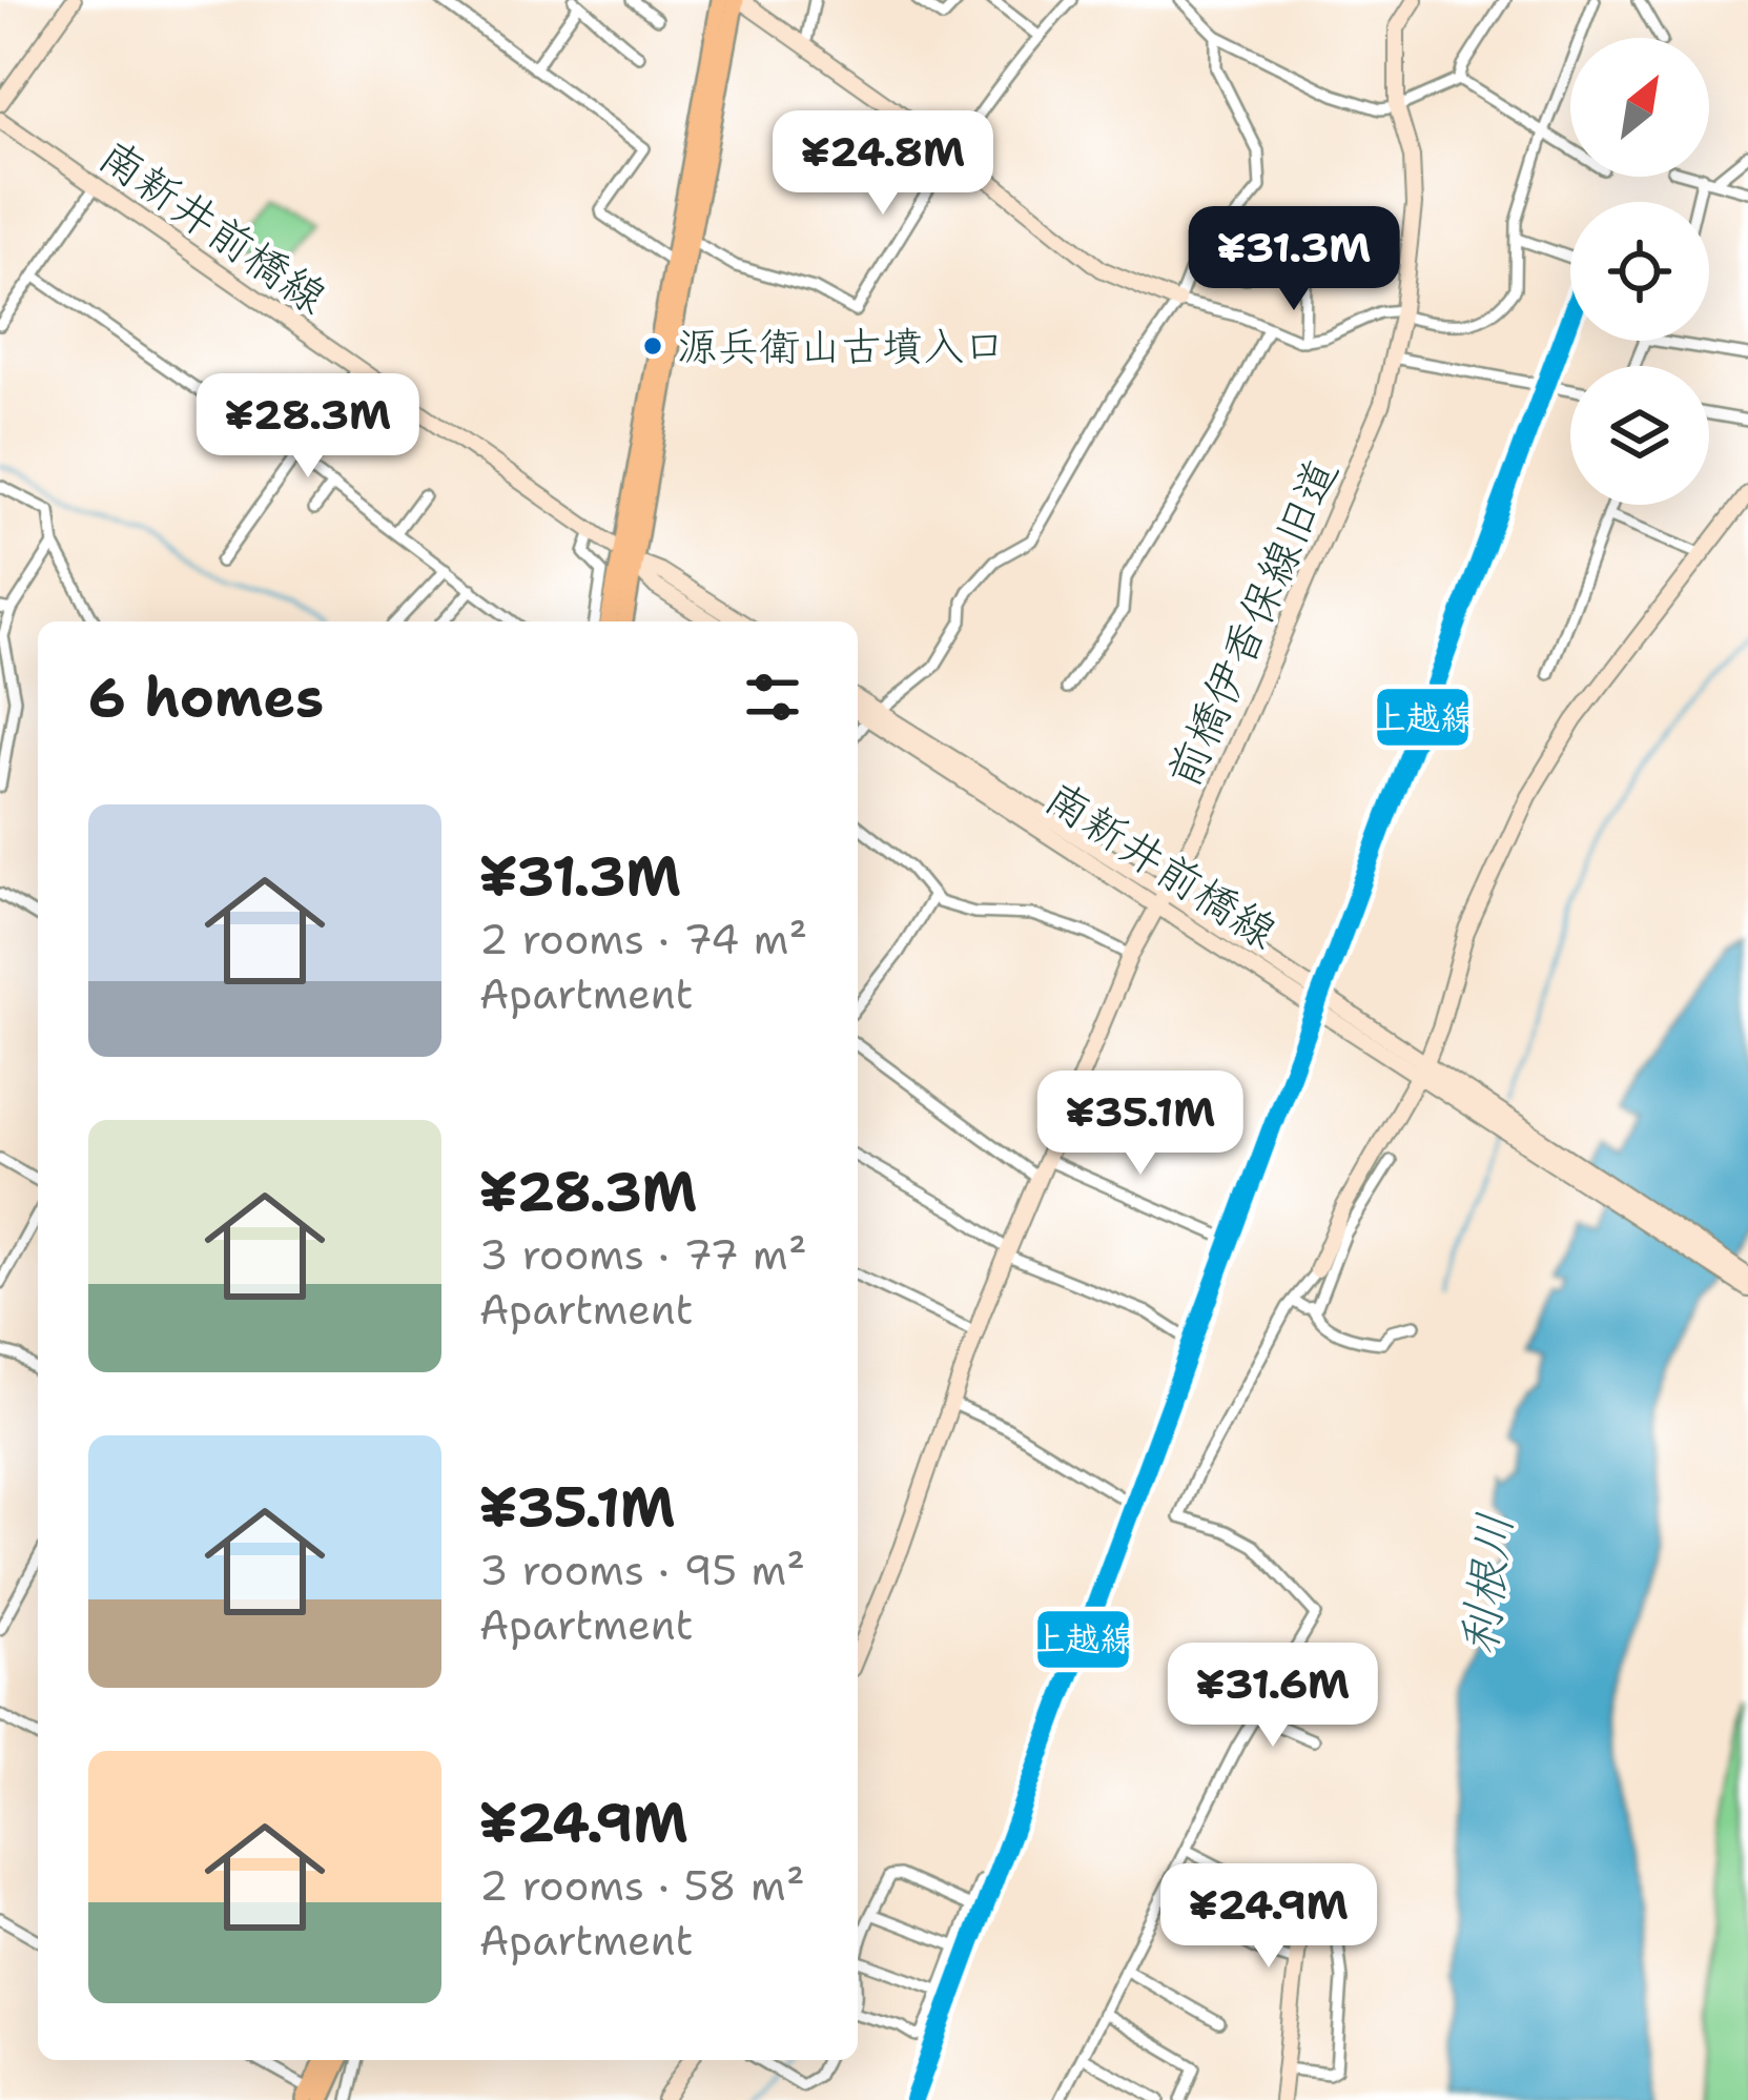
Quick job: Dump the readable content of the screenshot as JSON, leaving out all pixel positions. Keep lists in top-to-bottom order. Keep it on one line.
{"streets":{"street":["南新井前橋線","前橋伊香保線旧道"]},"crossings":[["南新井前橋線","前橋伊香保線旧道"]],"water":["利根川"],"places":["源兵衛山古墳入口"],"lines":["transit line 上越線"],"north":"top right","page":{"price":["¥24.8M","¥31.3M","¥28.3M","¥35.1M","¥31.6M","¥24.9M"],"heading":"6 homes","list":[{"name":"¥31.3M","note":"2 rooms · 74 m² · Apartment"},{"name":"¥28.3M","note":"3 rooms · 77 m² · Apartment"},{"name":"¥35.1M","note":"3 rooms · 95 m² · Apartment"},{"name":"¥24.9M","note":"2 rooms · 58 m² · Apartment"}]}}
